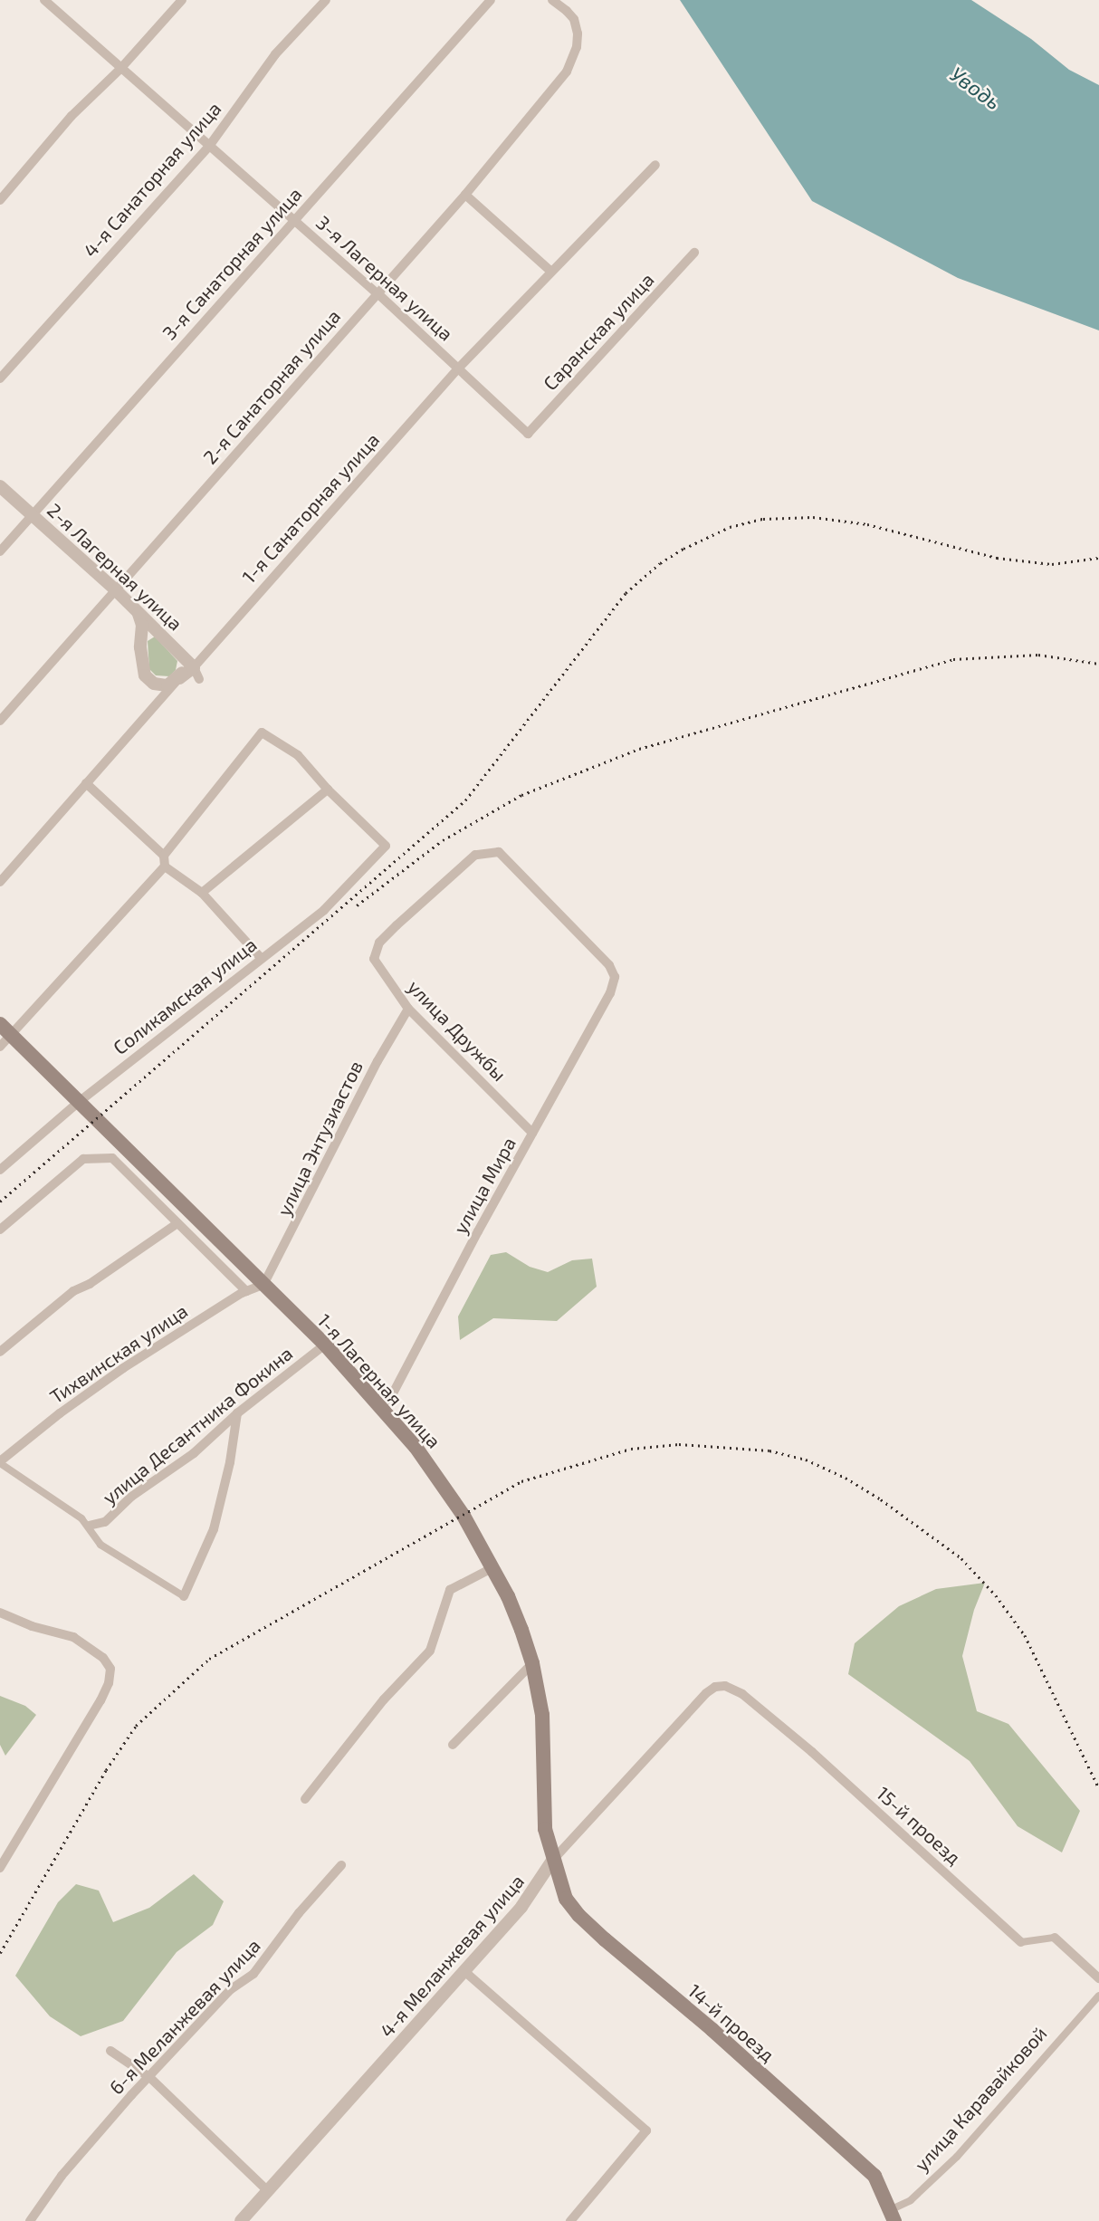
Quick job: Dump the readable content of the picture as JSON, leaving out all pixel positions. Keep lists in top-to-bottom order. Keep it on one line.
{"streets":{"main road":["1-я Лагерная улица","14-й проезд"],"street":["4-я Санаторная улица","3-я Санаторная улица","3-я Лагерная улица","Саранская улица","2-я Санаторная улица","1-я Санаторная улица","2-я Лагерная улица","Соликамская улица","улица Дружбы","улица Энтузиастов","улица Мира","Тихвинская улица","улица Десантника Фокина","15-й проезд","4-я Меланжевая улица","6-я Меланжевая улица","улица Каравайковой"]},"crossings":[["4-я Санаторная улица","3-я Лагерная улица"],["3-я Санаторная улица","3-я Лагерная улица"],["3-я Санаторная улица","2-я Лагерная улица"],["3-я Лагерная улица","Саранская улица"],["3-я Лагерная улица","2-я Санаторная улица"],["3-я Лагерная улица","1-я Санаторная улица"],["2-я Санаторная улица","2-я Лагерная улица"],["1-я Санаторная улица","2-я Лагерная улица"],["Соликамская улица","1-я Лагерная улица"],["улица Дружбы","улица Энтузиастов"],["улица Дружбы","улица Мира"],["улица Энтузиастов","Тихвинская улица"],["улица Энтузиастов","1-я Лагерная улица"],["улица Мира","1-я Лагерная улица"],["Тихвинская улица","1-я Лагерная улица"],["1-я Лагерная улица","улица Десантника Фокина"],["1-я Лагерная улица","4-я Меланжевая улица"],["1-я Лагерная улица","14-й проезд"],["15-й проезд","4-я Меланжевая улица"],["4-я Меланжевая улица","14-й проезд"],["14-й проезд","улица Каравайковой"]],"water":["Уводь"]}
